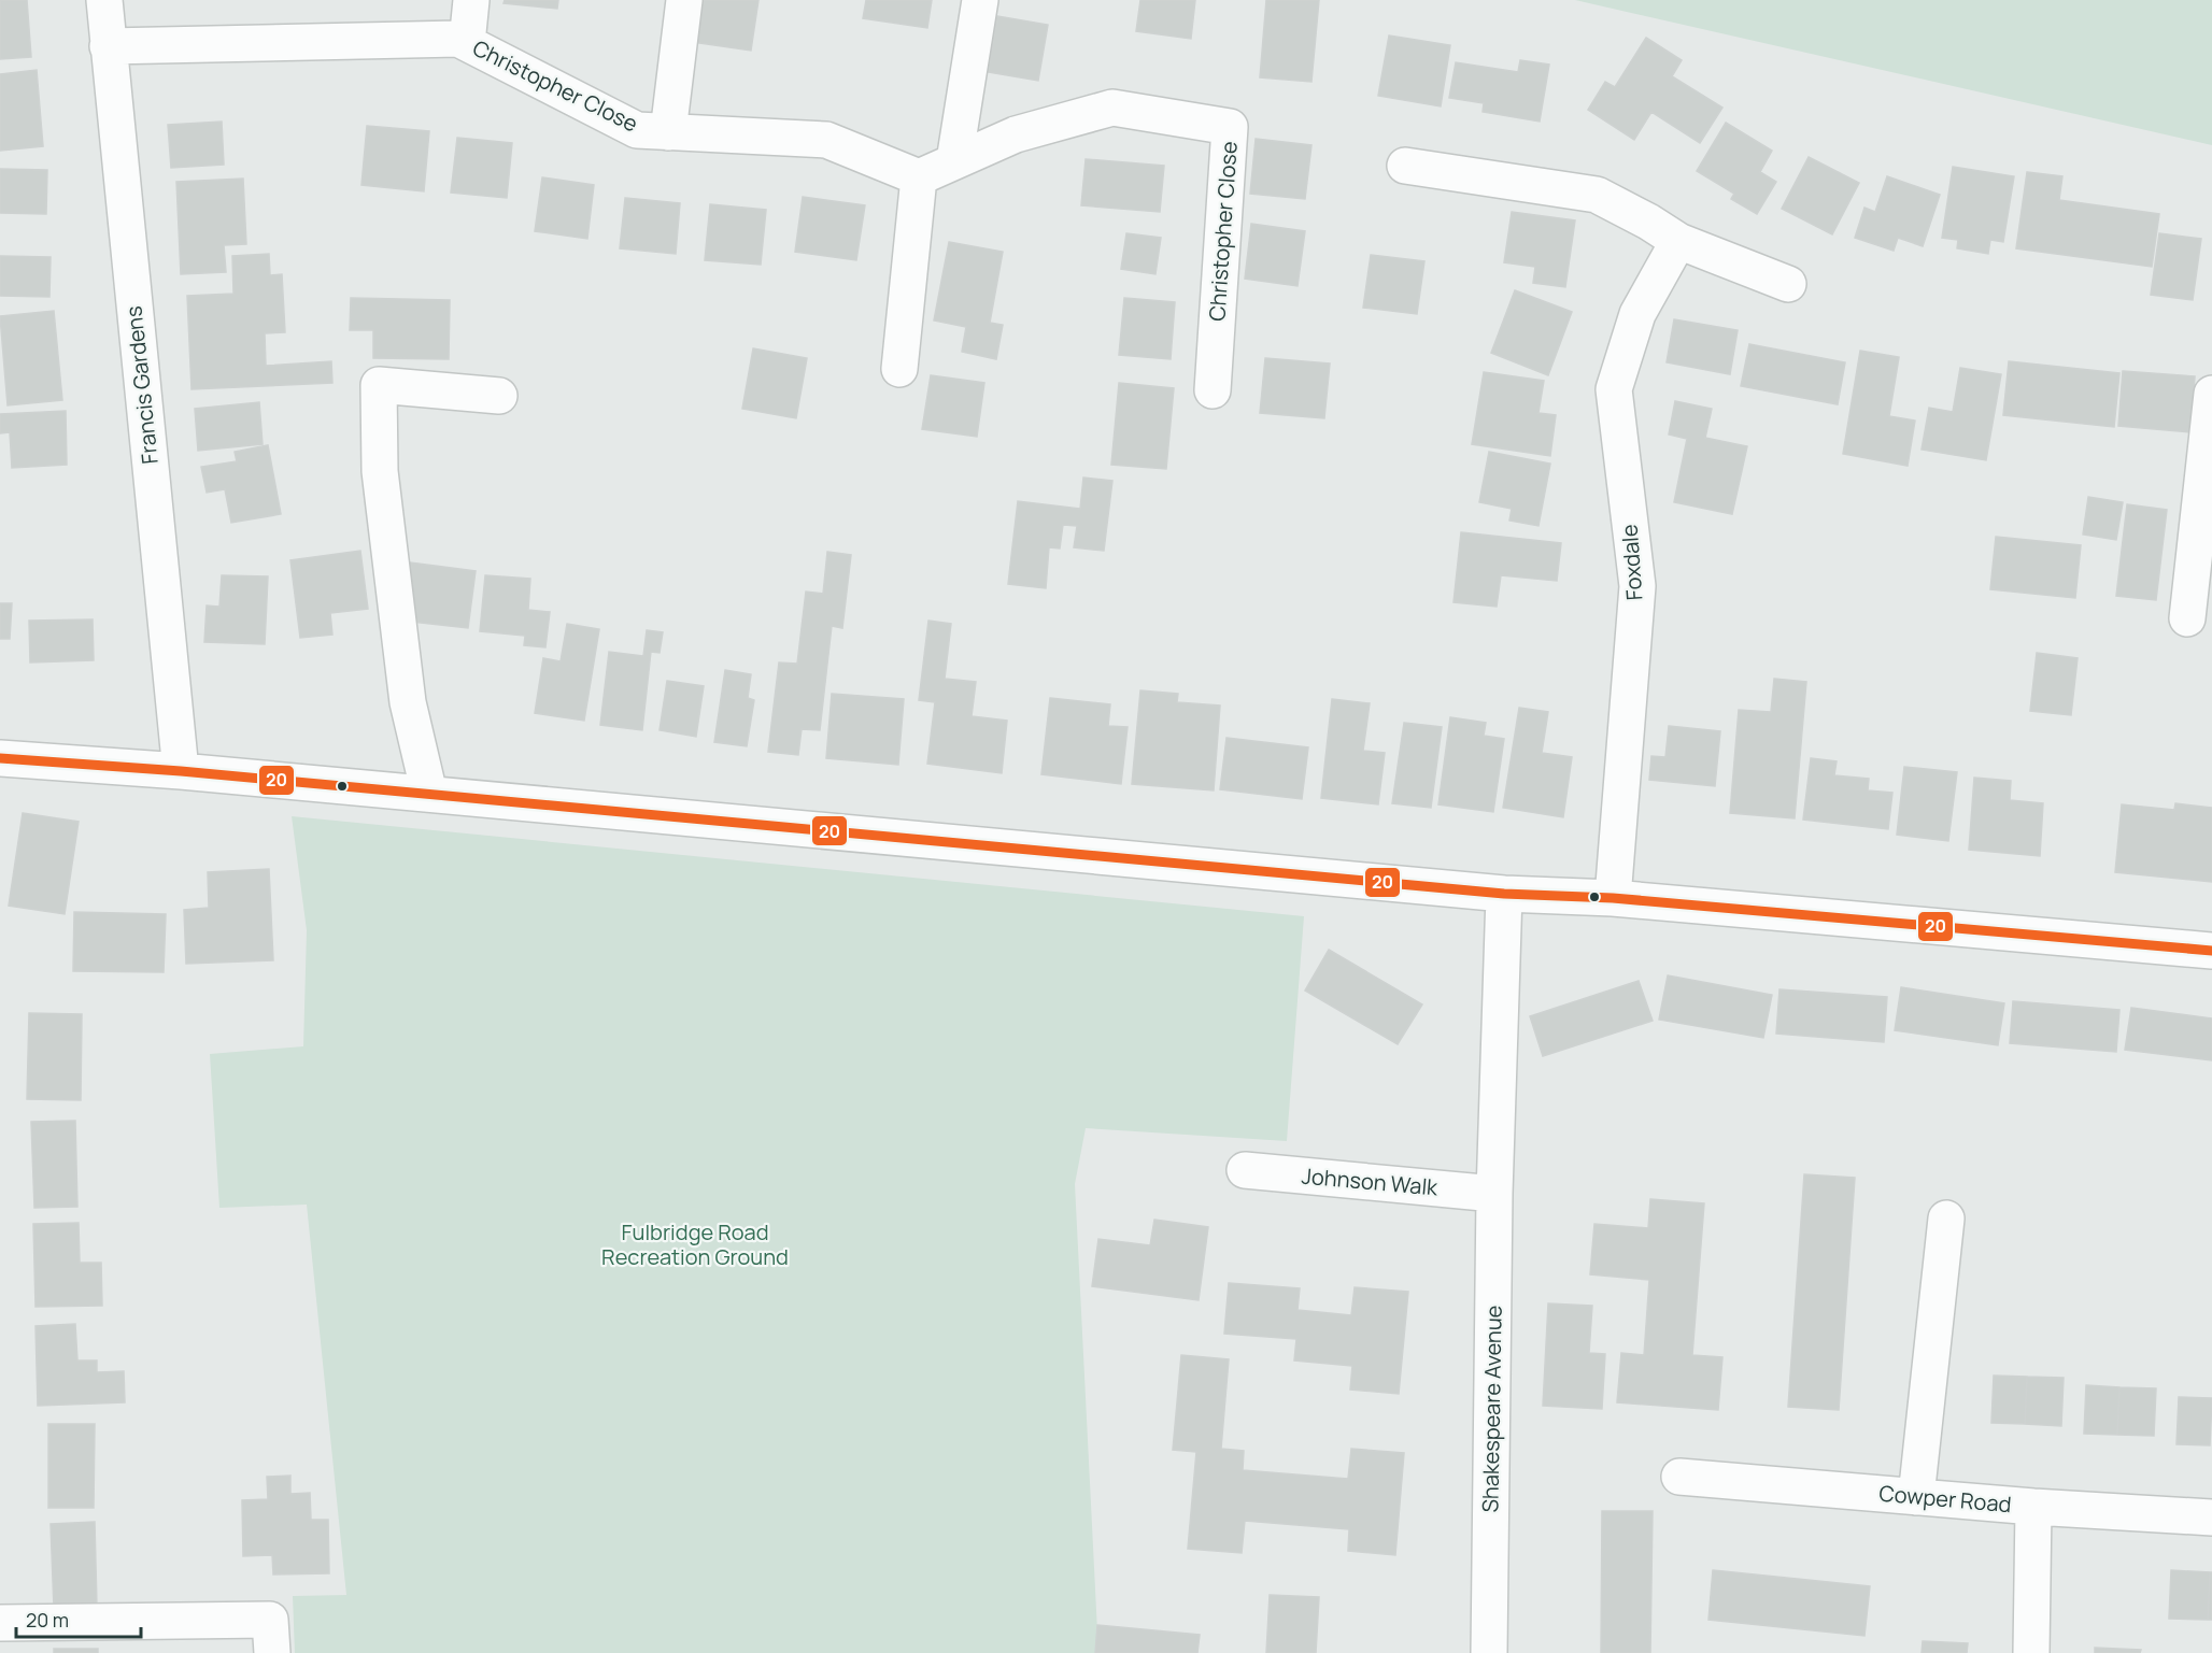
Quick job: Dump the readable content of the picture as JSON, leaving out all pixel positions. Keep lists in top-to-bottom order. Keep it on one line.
{"streets":{"street":["Christopher Close","Francis Gardens","Foxdale","Johnson Walk","Shakespeare Avenue","Cowper Road"]},"crossings":[["Christopher Close","Francis Gardens"],["Johnson Walk","Shakespeare Avenue"]],"parks":["Fulbridge Road Recreation Ground"],"lines":["transit line 20"],"scale_bar":"20 m"}
